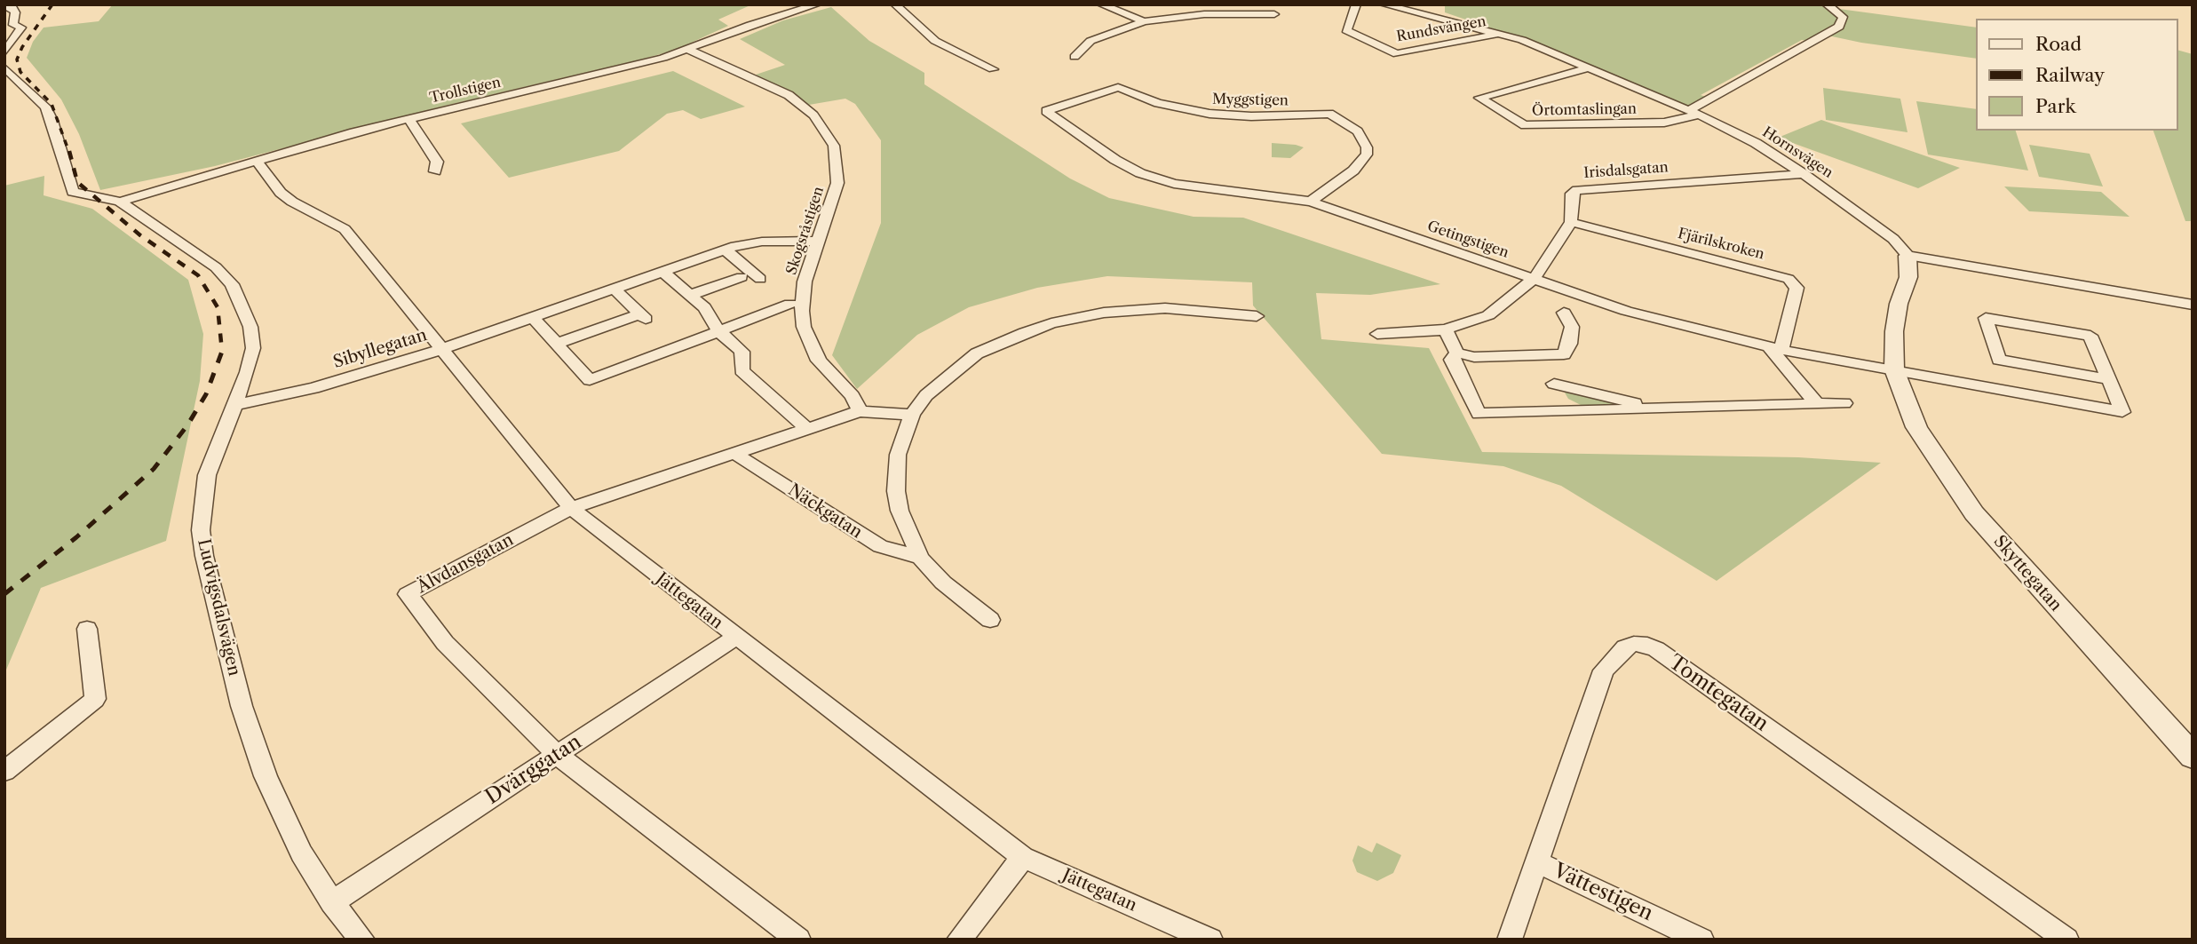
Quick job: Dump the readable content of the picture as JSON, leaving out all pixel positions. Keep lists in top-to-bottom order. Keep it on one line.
{"streets":{"street":["Rundsvängen","Trollstigen","Myggstigen","Örtomtaslingan","Hornsvägen","Irisdalsgatan","Skogsråstigen","Getingstigen","Fjärilskroken","Sibyllegatan","Näckgatan","Älvdansgatan","Skyttegatan","Jättegatan","Ludvigsdalsvägen","Tomtegatan","Dvärggatan","Vättestigen"]},"crossings":[["Rundsvängen","Hornsvägen"],["Trollstigen","Skogsråstigen"],["Trollstigen","Jättegatan"],["Trollstigen","Ludvigsdalsvägen"],["Myggstigen","Getingstigen"],["Örtomtaslingan","Hornsvägen"],["Hornsvägen","Irisdalsgatan"],["Hornsvägen","Skyttegatan"],["Irisdalsgatan","Getingstigen"],["Irisdalsgatan","Fjärilskroken"],["Skogsråstigen","Sibyllegatan"],["Skogsråstigen","Älvdansgatan"],["Getingstigen","Fjärilskroken"],["Getingstigen","Skyttegatan"],["Sibyllegatan","Jättegatan"],["Sibyllegatan","Ludvigsdalsvägen"],["Näckgatan","Älvdansgatan"],["Älvdansgatan","Jättegatan"],["Älvdansgatan","Dvärggatan"],["Jättegatan","Dvärggatan"],["Ludvigsdalsvägen","Dvärggatan"],["Tomtegatan","Vättestigen"]],"legend":["Road","Railway","Park"]}
